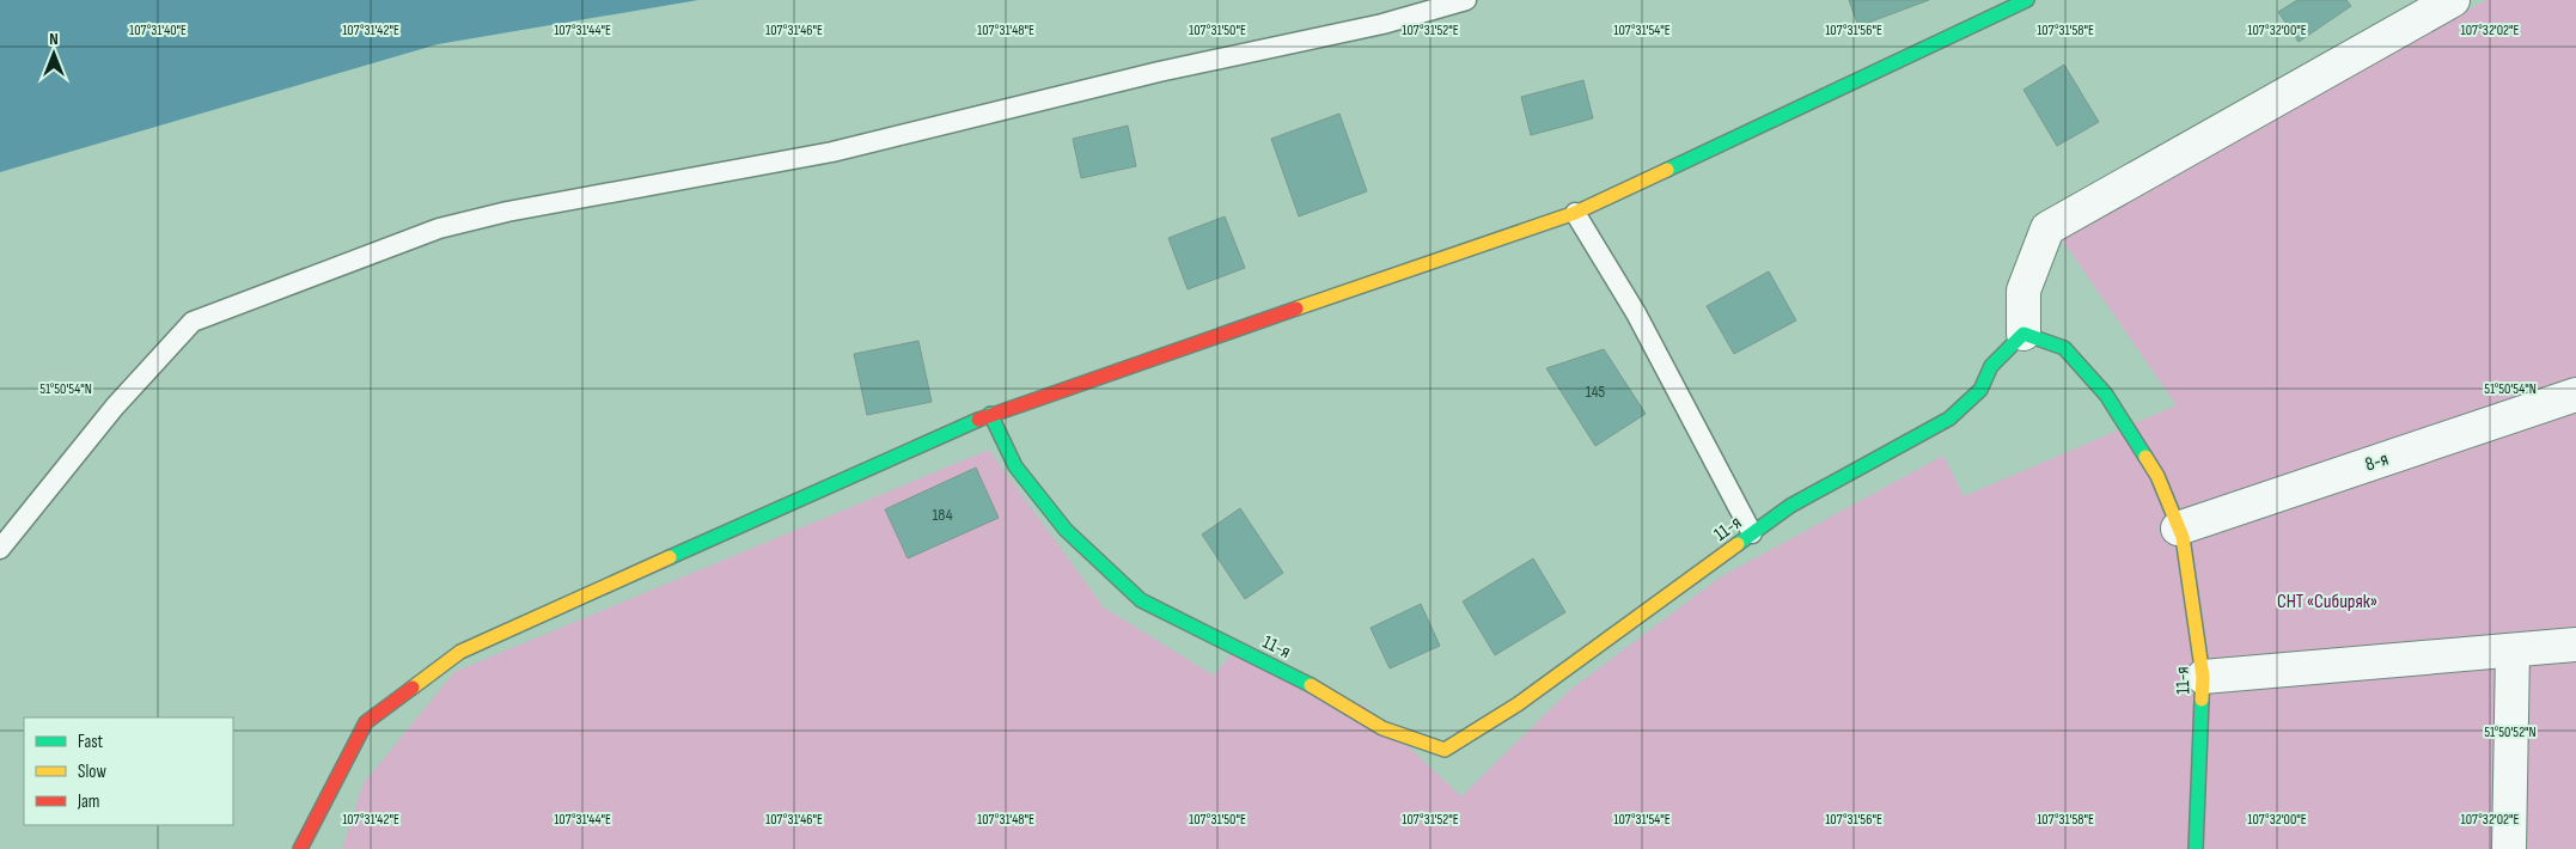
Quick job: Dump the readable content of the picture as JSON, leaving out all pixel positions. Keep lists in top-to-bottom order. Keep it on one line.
{"streets":{"street":["8-я","11-я"]},"crossings":[["8-я","11-я"]],"parks":["СНТ «Сибиряк»"],"house_numbers":["145","184"],"legend":["Fast","Slow","Jam"],"north":"top","coordinates":["107°31'40\"E","107°31'42\"E","107°31'44\"E","107°31'46\"E","107°31'48\"E","107°31'50\"E","107°31'52\"E","107°31'54\"E","107°31'56\"E","107°31'58\"E","107°32'00\"E","107°32'02\"E","51°50'54\"N","51°50'52\"N"]}
